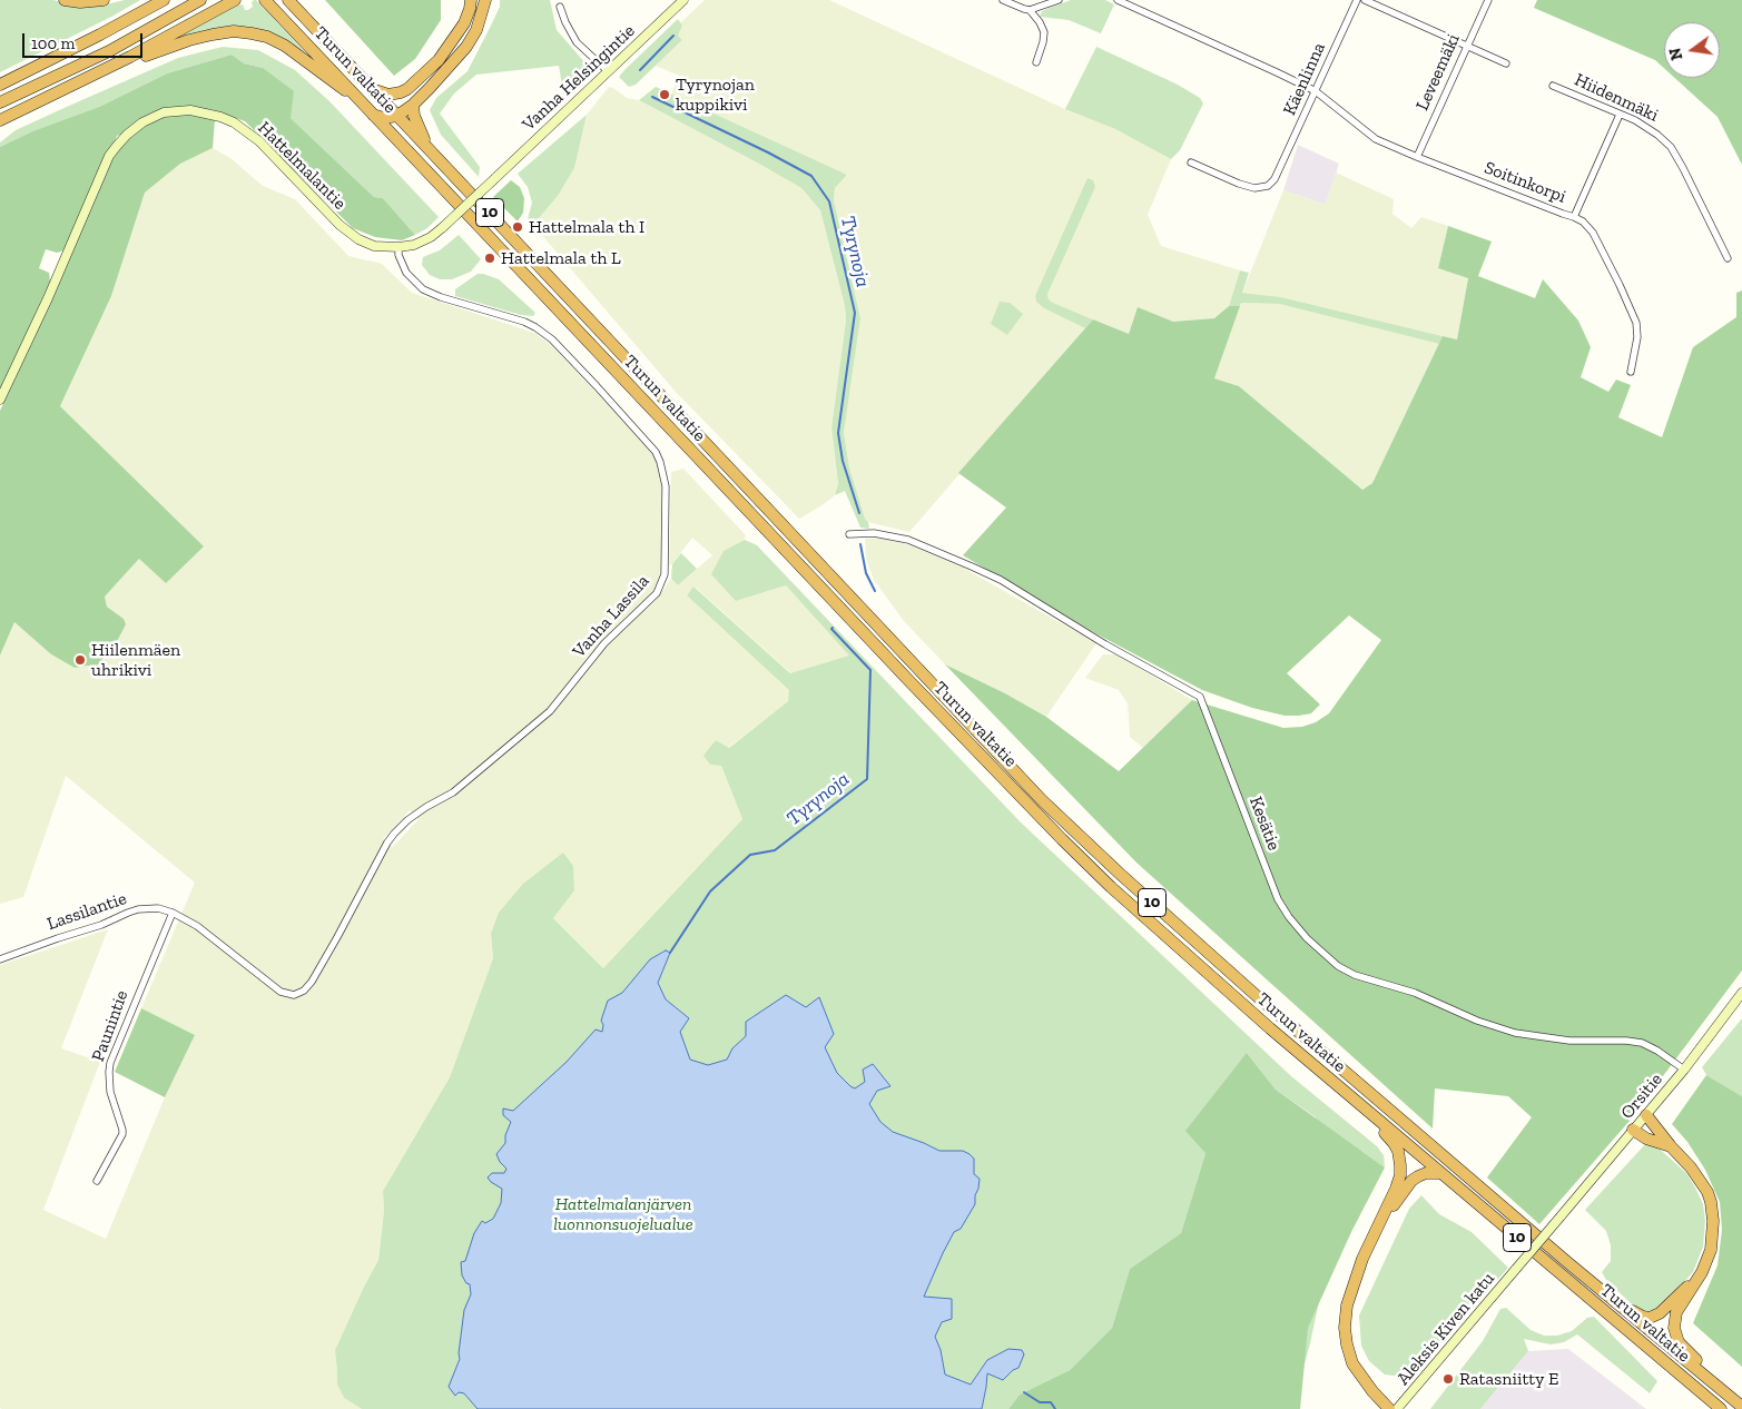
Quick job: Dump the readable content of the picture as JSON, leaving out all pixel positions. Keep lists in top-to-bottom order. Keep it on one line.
{"streets":{"highway":["Turun valtatie","10"],"street":["Leveemäki","Vanha Helsingintie","Käenlinna","Hiidenmäki","Hattelmalantie","Soitinkorpi","Vanha Lassila","Kesätie","Lassilantie","Paunintie","Orsitie","Aleksis Kiven katu"]},"crossings":[["Leveemäki","Soitinkorpi"],["Vanha Helsingintie","Hattelmalantie"],["Käenlinna","Soitinkorpi"],["Hattelmalantie","Vanha Lassila"],["Vanha Lassila","Lassilantie"],["Kesätie","Orsitie"],["Lassilantie","Paunintie"],["Orsitie","Aleksis Kiven katu"]],"water":["Tyrynoja"],"parks":["Hattelmalanjärven luonnonsuojelualue"],"places":["Tyrynojan kuppikivi","Hattelmala th I","Hattelmala th L","Hiilenmäen uhrikivi","Ratasniitty E"],"scale_bar":"100 m","north":"left"}
